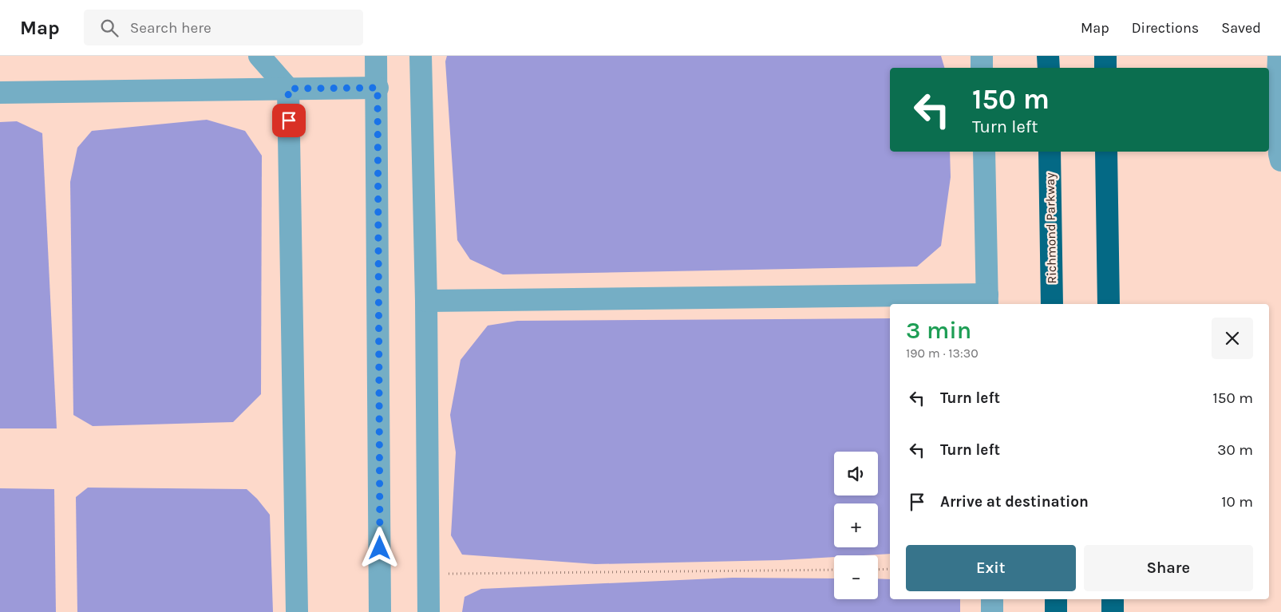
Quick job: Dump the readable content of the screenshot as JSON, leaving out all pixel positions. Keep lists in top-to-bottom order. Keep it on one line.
{"streets":{"highway":["Richmond Parkway"]},"page":{"header":"Map","search":"Search here","nav":["Map","Directions","Saved"],"turn":["150 m","Turn left"],"heading":["3 min","190 m · 13:30"],"list":[{"name":"Turn left","value":"150 m"},{"name":"Turn left","value":"30 m"},{"name":"Arrive at destination","value":"10 m"}],"map_buttons":["+","−"],"buttons":["Exit","Share"]}}
